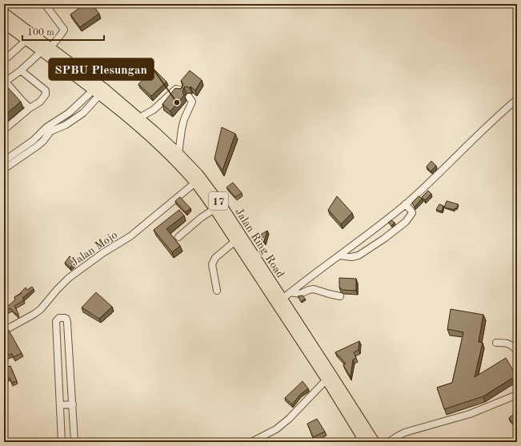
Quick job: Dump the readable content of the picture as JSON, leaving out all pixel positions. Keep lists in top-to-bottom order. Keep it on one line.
{"streets":{"highway":["17","Jalan Ring Road"],"street":["Jalan Mojo"]},"crossings":[["Jalan Ring Road","Jalan Mojo"]],"places":["SPBU Plesungan"],"scale_bar":"100 m"}
